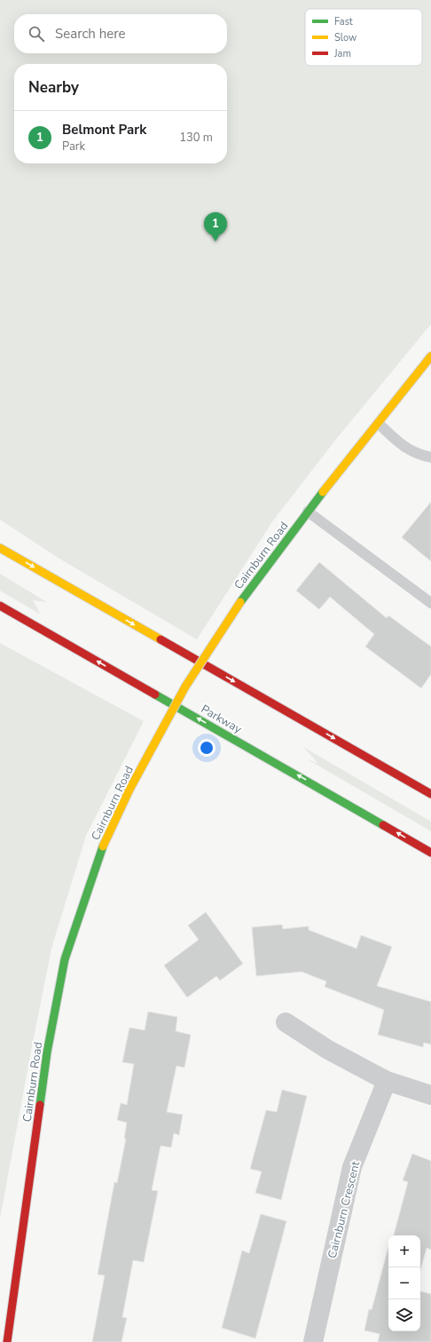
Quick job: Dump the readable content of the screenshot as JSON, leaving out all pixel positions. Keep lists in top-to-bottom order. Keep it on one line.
{"streets":{"main road":["Cairnburn Road","Parkway"],"street":["Cairnburn Crescent"]},"legend":["Fast","Slow","Jam"],"page":{"search":"Search here","heading":"Nearby","list":[{"mark":"1","name":"Belmont Park","note":"Park","value":"130 m"}],"pins":"1","map_buttons":["+","−"]}}
